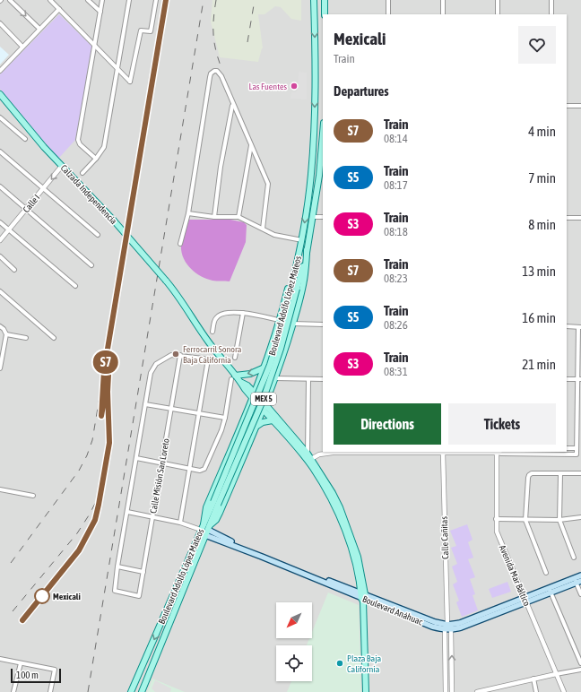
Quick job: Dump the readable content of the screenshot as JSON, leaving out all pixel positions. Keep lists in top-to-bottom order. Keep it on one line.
{"streets":{"main road":["Calzada Independencia","Boulevard Adolfo López Mateos","MEX 5","Boulevard Anáhuac"],"street":["Calle I","Calle Misión San Loreto","Calle Cañitas","Avenida Mar Báltico"]},"crossings":[["Calzada Independencia","Calle I"],["Calzada Independencia","Boulevard Anáhuac"],["Boulevard Adolfo López Mateos","Boulevard Anáhuac"],["Calle Cañitas","Boulevard Anáhuac"],["Avenida Mar Báltico","Boulevard Anáhuac"]],"places":["Las Fuentes","Ferrocarril Sonora Baja California","Mexicali","Plaza Baja California"],"scale_bar":"100 m","north":"bottom left","page":{"on_map":"S7","heading":[["Mexicali","Train"],"Departures"],"list":[{"mark":"S7","name":"Train","note":"08:14","value":"4 min"},{"mark":"S5","name":"Train","note":"08:17","value":"7 min"},{"mark":"S3","name":"Train","note":"08:18","value":"8 min"},{"mark":"S7","name":"Train","note":"08:23","value":"13 min"},{"mark":"S5","name":"Train","note":"08:26","value":"16 min"},{"mark":"S3","name":"Train","note":"08:31","value":"21 min"}],"buttons":["Directions","Tickets"],"scale":"100 m"}}
